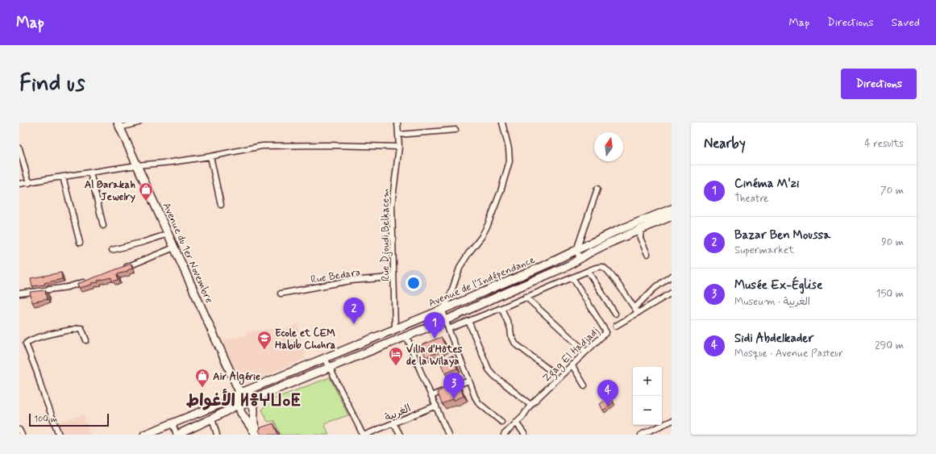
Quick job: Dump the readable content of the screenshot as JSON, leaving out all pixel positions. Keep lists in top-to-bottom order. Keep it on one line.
{"streets":{"main road":["Avenue du 1er Novembre","Avenue de l'Indépendance"],"street":["Rue Djoudi Belkacem","Rue Bedara","Zgag El Hadjadj","الغربية"]},"crossings":[["Rue Djoudi Belkacem","Rue Bedara"],["Rue Djoudi Belkacem","Avenue de l'Indépendance"],["Avenue du 1er Novembre","Avenue de l'Indépendance"]],"districts":["الأغواط ⵍⴻⵖⵡⴰⵟ"],"places":{"shop":["Al Barakah Jewelry","Air Algérie"],"school or university":["Ecole et CEM Habib Chohra"],"hotel":["Villa d'Hôtes de la Wilaya"]},"scale_bar":"100 m","north":"top","page":{"header":"Map","nav":["Map","Directions","Saved"],"buttons":"Directions","title":"Find us","heading":["Nearby","4 results"],"list":[{"mark":"1","name":"Cinéma M'zi","note":"Theatre","value":"70 m"},{"mark":"2","name":"Bazar Ben Moussa","note":"Supermarket","value":"90 m"},{"mark":"3","name":"Musée Ex-Église","note":"Museum · الغربية","value":"150 m"},{"mark":"4","name":"Sidi Abdelkader","note":"Mosque · Avenue Pasteur","value":"290 m"}],"pins":["2","1","3","4"],"map_buttons":["+","−"],"scale":"100 m"}}
